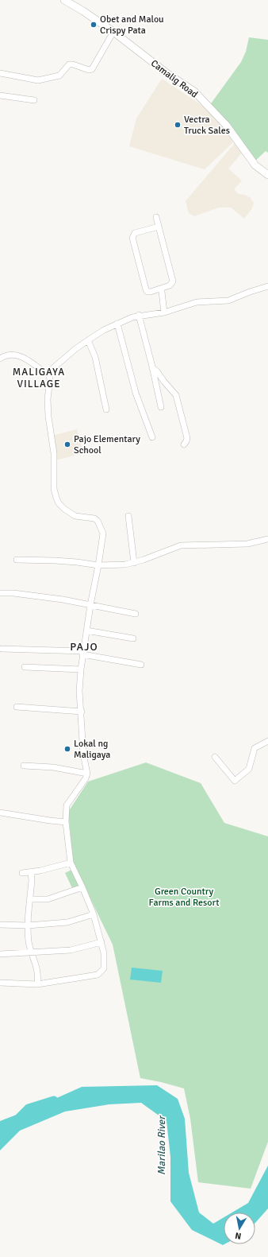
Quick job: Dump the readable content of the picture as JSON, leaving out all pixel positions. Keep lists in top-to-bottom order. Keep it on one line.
{"streets":{"main road":["Camalig Road"]},"districts":["MALIGAYA VILLAGE","PAJO"],"water":["Marilao River"],"parks":["Green Country Farms and Resort"],"places":["Obet and Malou Crispy Pata","Vectra Truck Sales","Pajo Elementary School","Lokal ng Maligaya"],"north":"bottom"}
